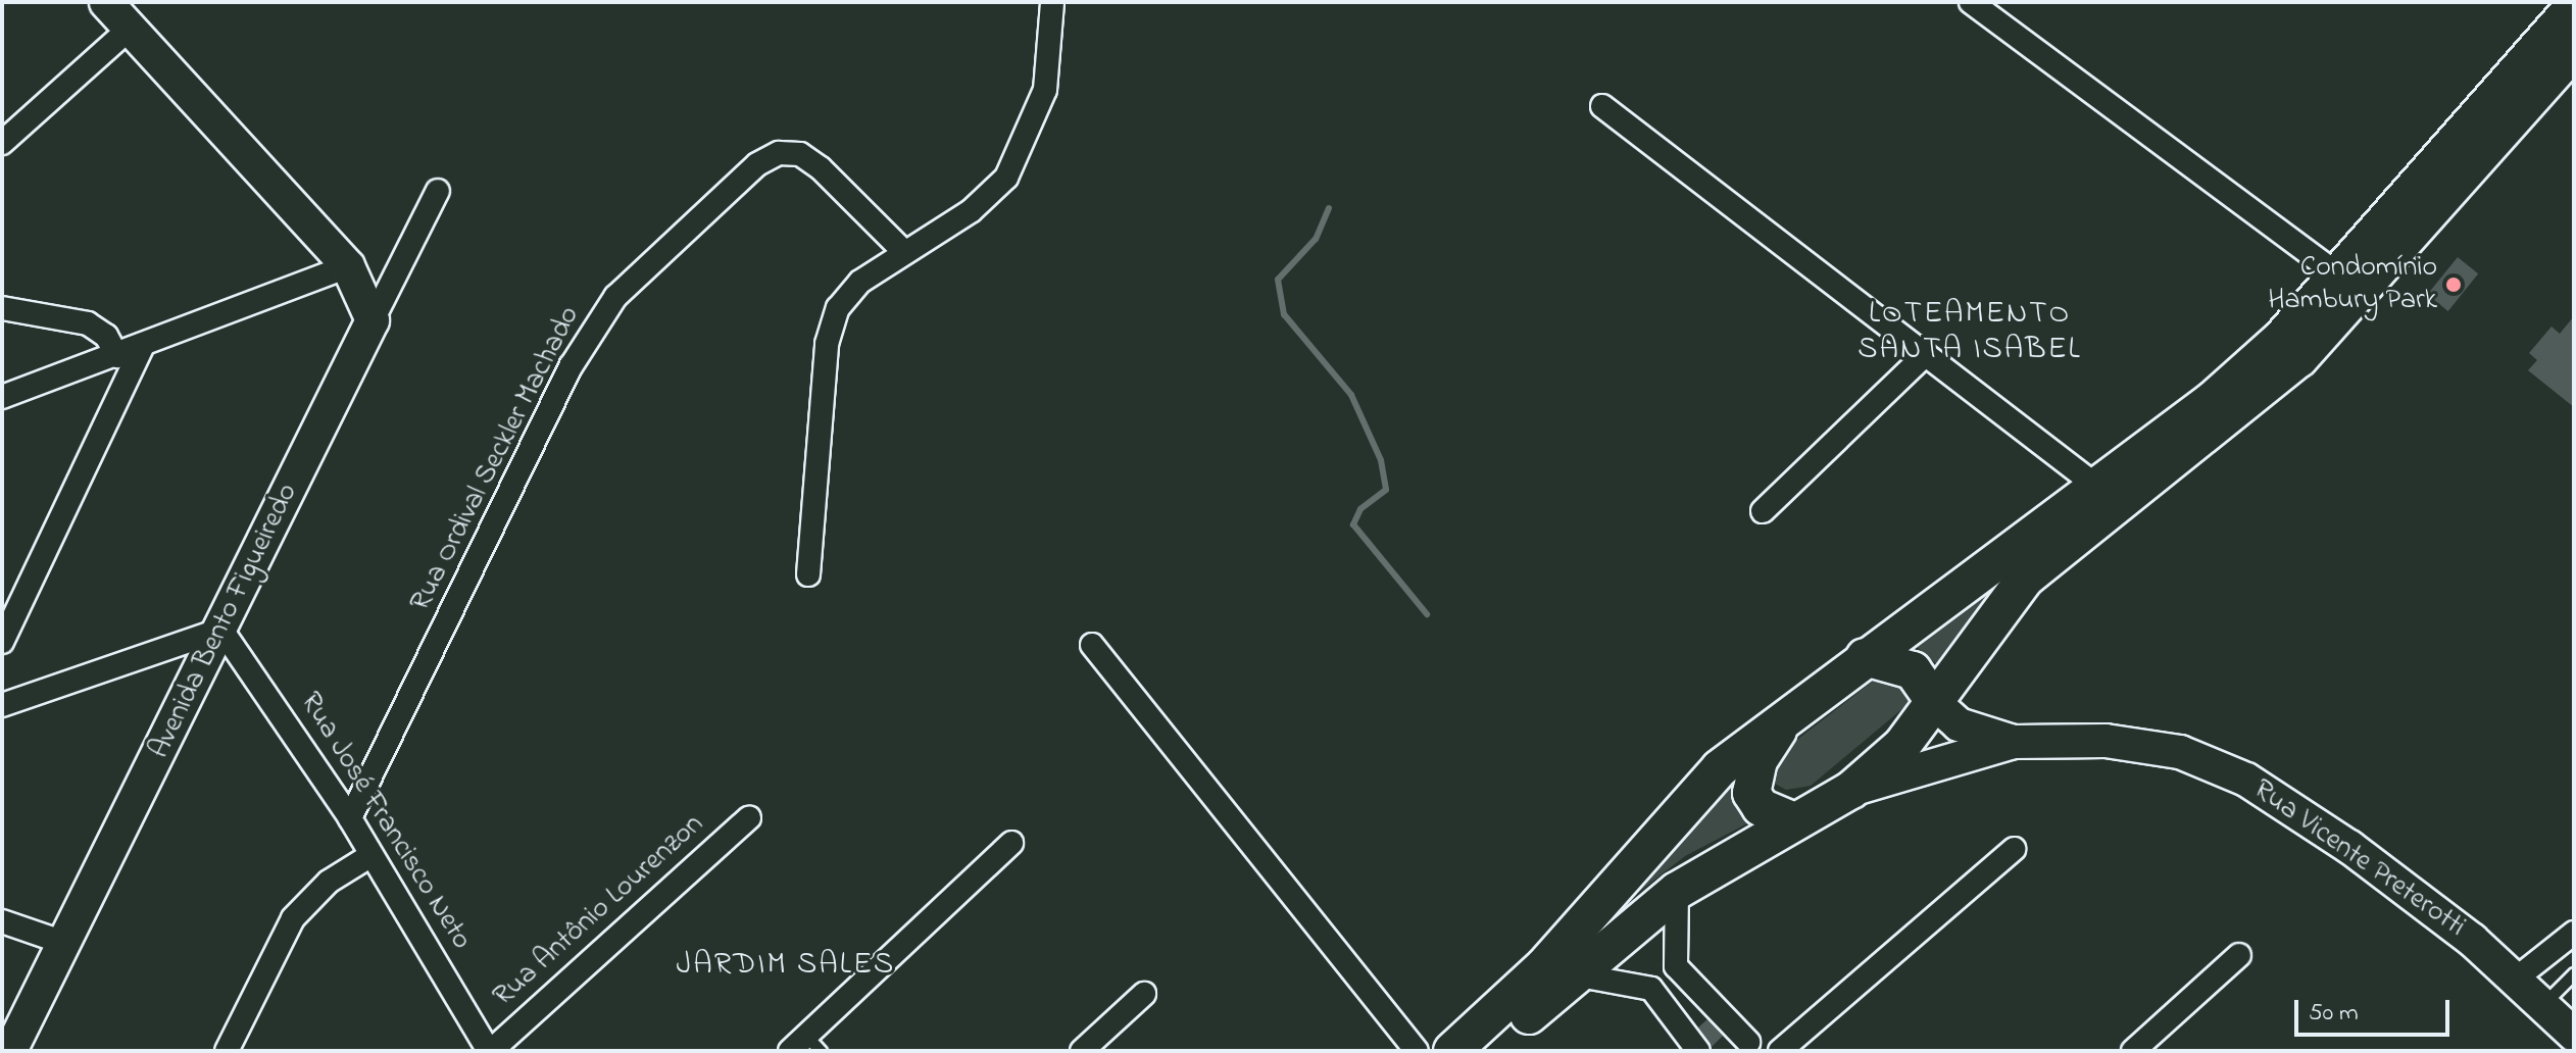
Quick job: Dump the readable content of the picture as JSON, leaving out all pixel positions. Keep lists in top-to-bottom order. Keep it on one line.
{"streets":{"street":["Rua Ordival Seckler Machado","Avenida Bento Figueiredo","Rua José Francisco Neto","Rua Vicente Preterotti","Rua Antônio Lourenzon"]},"crossings":[["Rua Ordival Seckler Machado","Rua José Francisco Neto"],["Avenida Bento Figueiredo","Rua José Francisco Neto"],["Rua José Francisco Neto","Rua Antônio Lourenzon"]],"districts":["LOTEAMENTO SANTA ISABEL","JARDIM SALES"],"places":["Condomínio Hambury Park"],"scale_bar":"50 m"}
